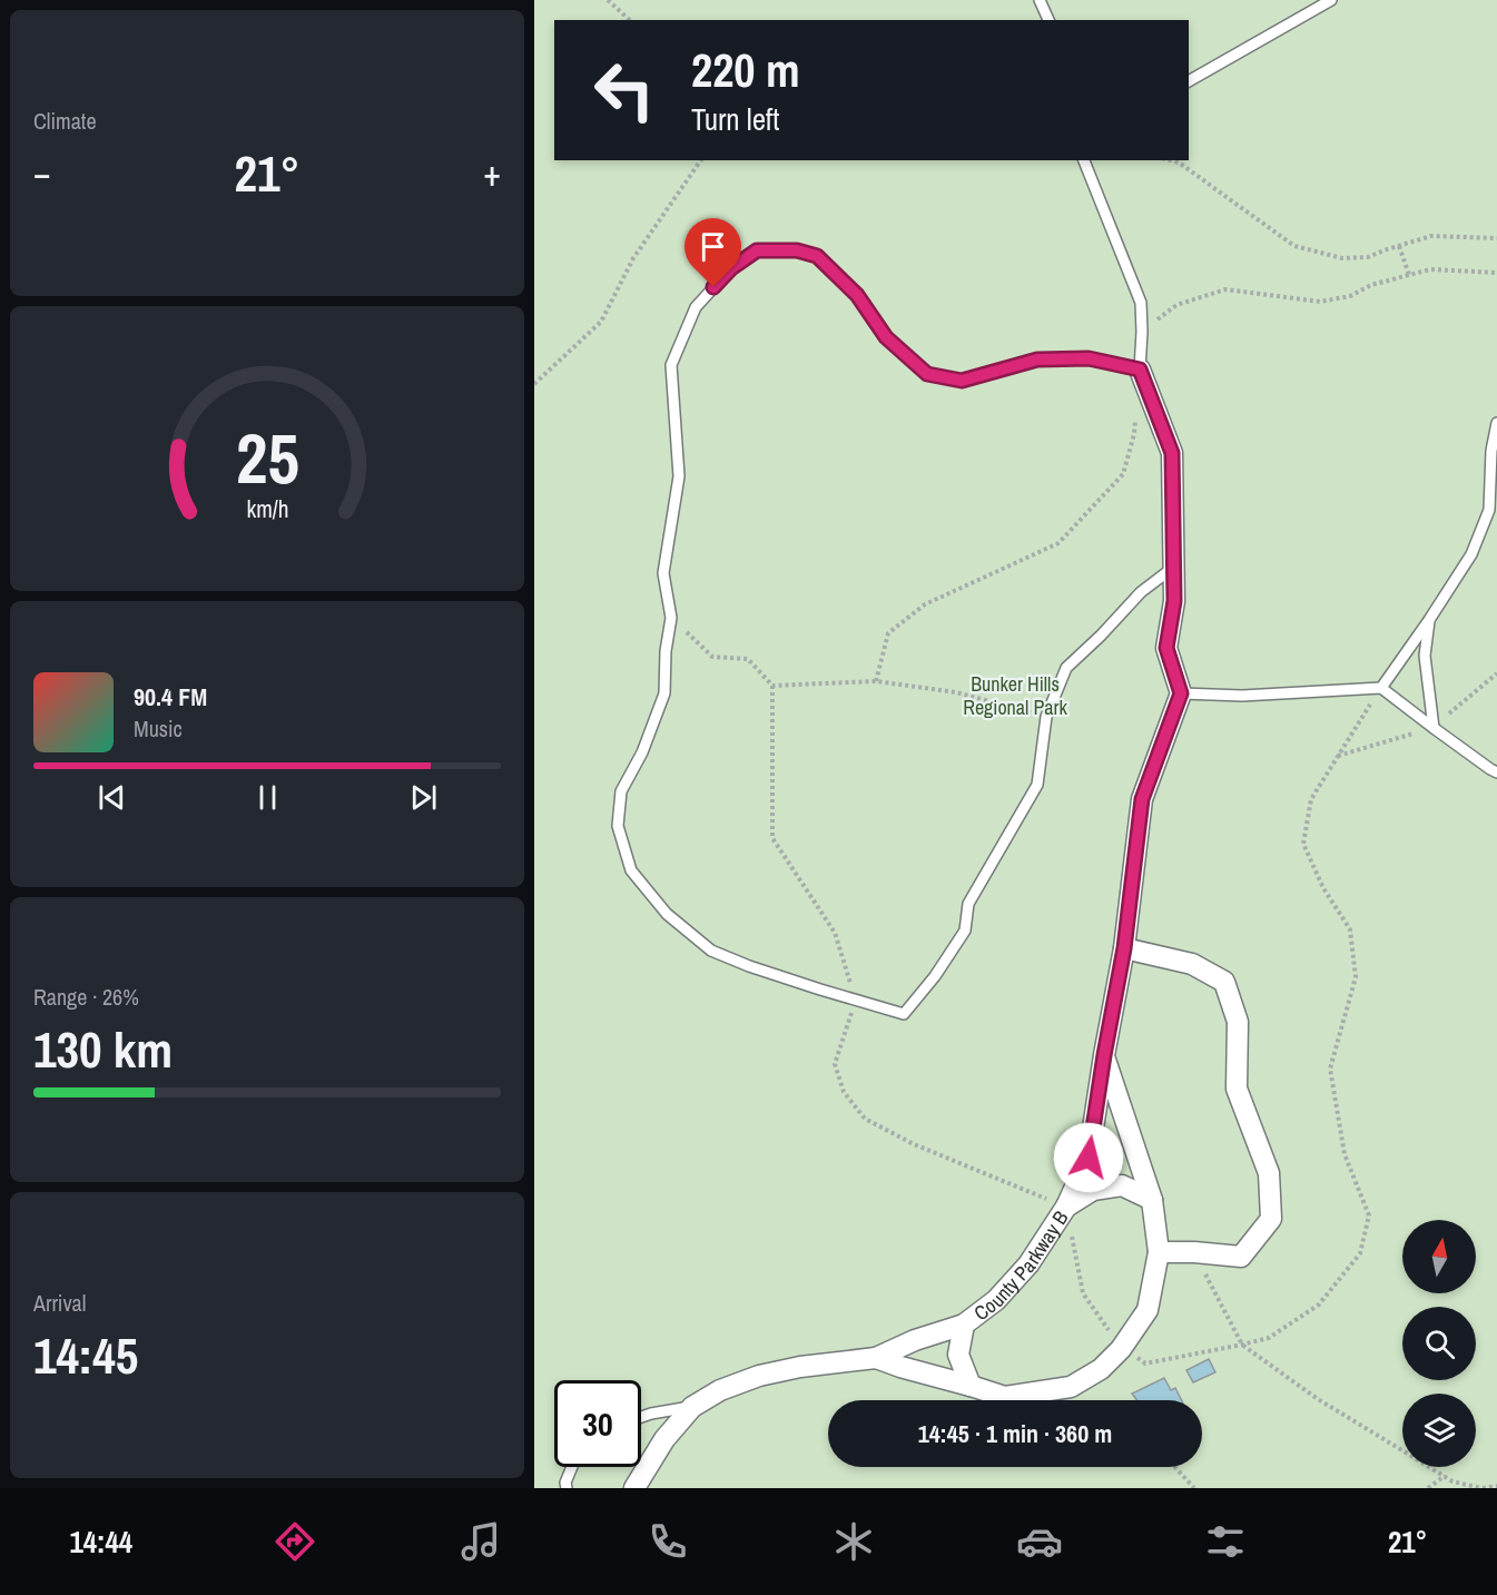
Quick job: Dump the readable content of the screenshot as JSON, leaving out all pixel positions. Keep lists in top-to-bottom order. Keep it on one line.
{"streets":{"street":["County Parkway B"]},"parks":["Bunker Hills Regional Park"],"north":"top","page":{"tile":["Climate",["Range · 26%","130 km"],["Arrival","14:45"]],"turn":["220 m","Turn left"],"heat":["−","21°","+"],"song":["90.4 FM","Music"],"limit":"30","trip":"14:45 · 1 min · 360 m","tabs":["14:44","21°"],"gauge":["25","km/h"]}}
